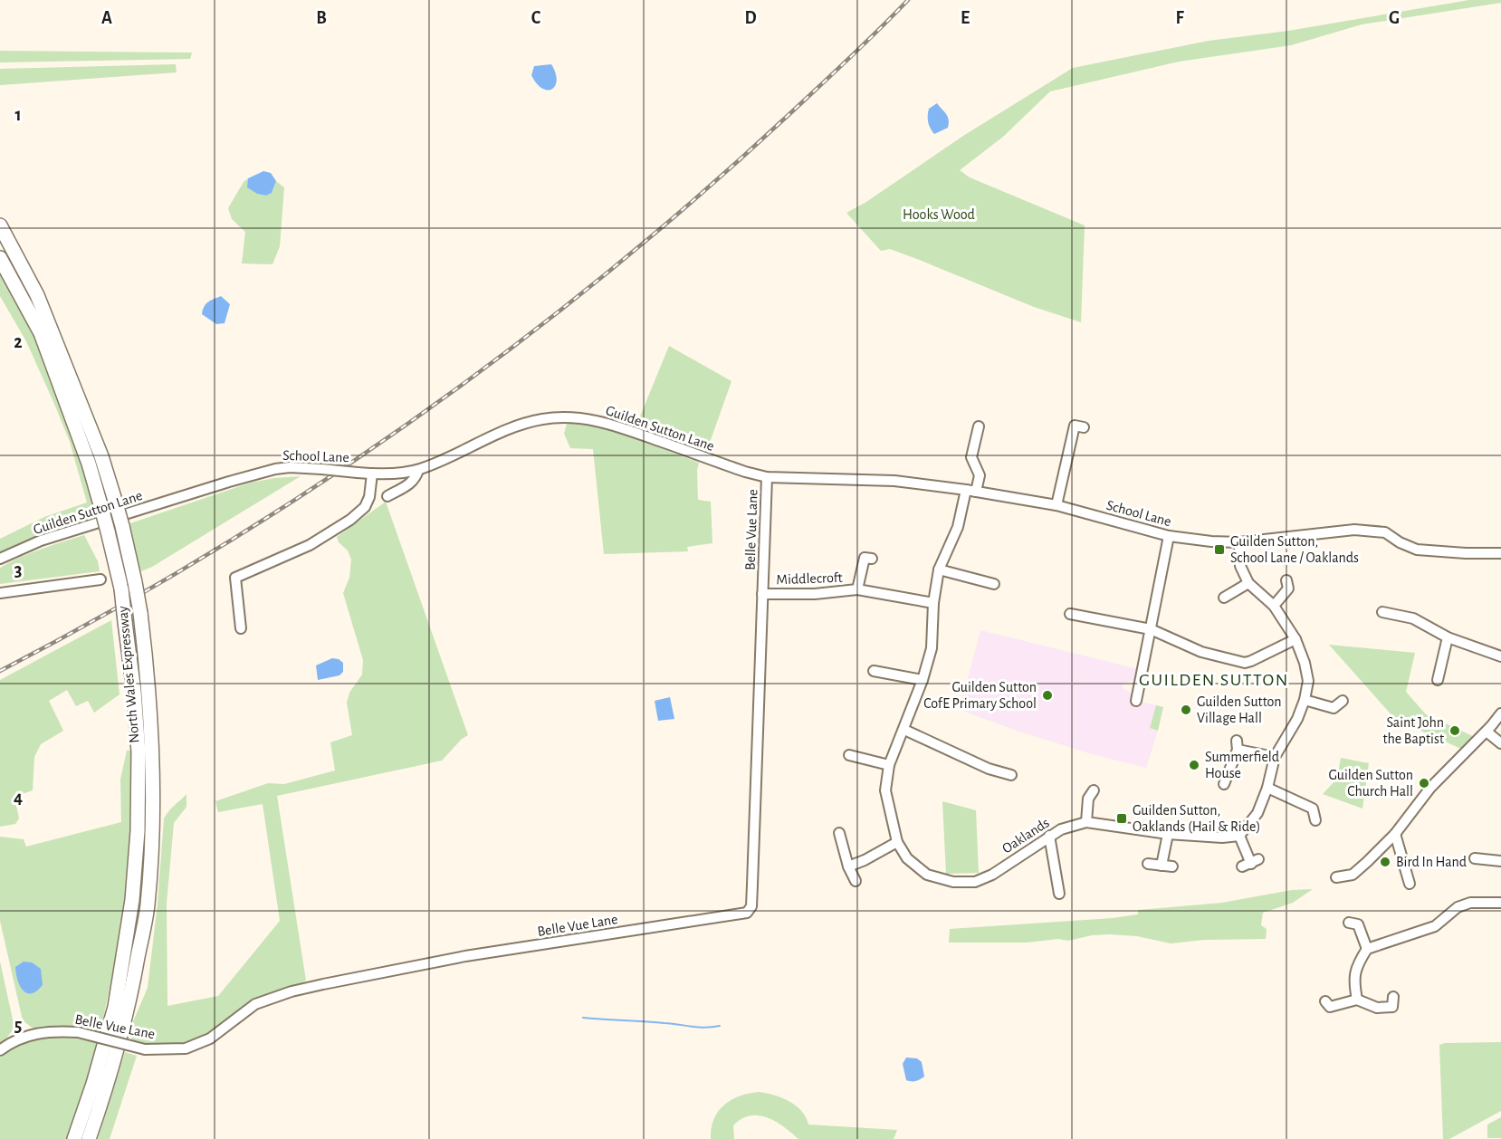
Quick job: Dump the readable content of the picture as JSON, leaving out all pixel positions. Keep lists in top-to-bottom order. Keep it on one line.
{"streets":{"highway":["North Wales Expressway"],"street":["Guilden Sutton Lane","School Lane","Belle Vue Lane","Middlecroft","Oaklands"]},"crossings":[["Guilden Sutton Lane","School Lane"],["Guilden Sutton Lane","Belle Vue Lane"],["School Lane","Belle Vue Lane"],["School Lane","Oaklands"],["Belle Vue Lane","Middlecroft"],["Middlecroft","Oaklands"]],"districts":["GUILDEN SUTTON"],"parks":["Hooks Wood"],"places":{"transit":["Guilden Sutton, School Lane / Oaklands","Guilden Sutton, Oaklands (Hail & Ride)"],"other":["Guilden Sutton CofE Primary School","Guilden Sutton Village Hall","Saint John the Baptist","Summerfield House","Guilden Sutton Church Hall","Bird In Hand"]},"grid":{"columns":["A","B","C","D","E","F","G"],"rows":["1","2","3","4","5"]}}
